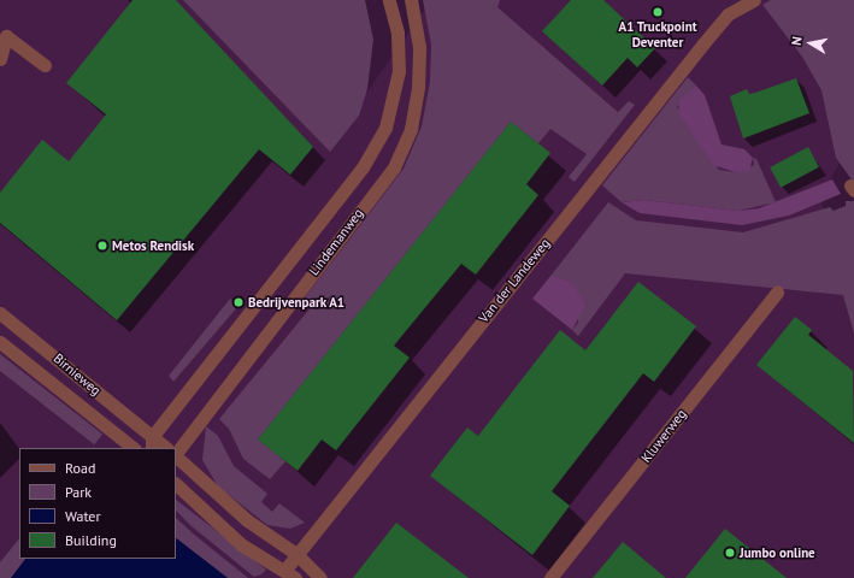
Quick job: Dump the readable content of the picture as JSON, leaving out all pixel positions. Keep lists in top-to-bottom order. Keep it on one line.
{"streets":{"street":["Lindemanweg","Van der Landeweg","Birnieweg","Kluwerweg"]},"crossings":[["Lindemanweg","Birnieweg"]],"places":["A1 Truckpoint Deventer","Metos Rendisk","Bedrijvenpark A1","Jumbo online"],"legend":["Road","Park","Water","Building"],"north":"left"}
